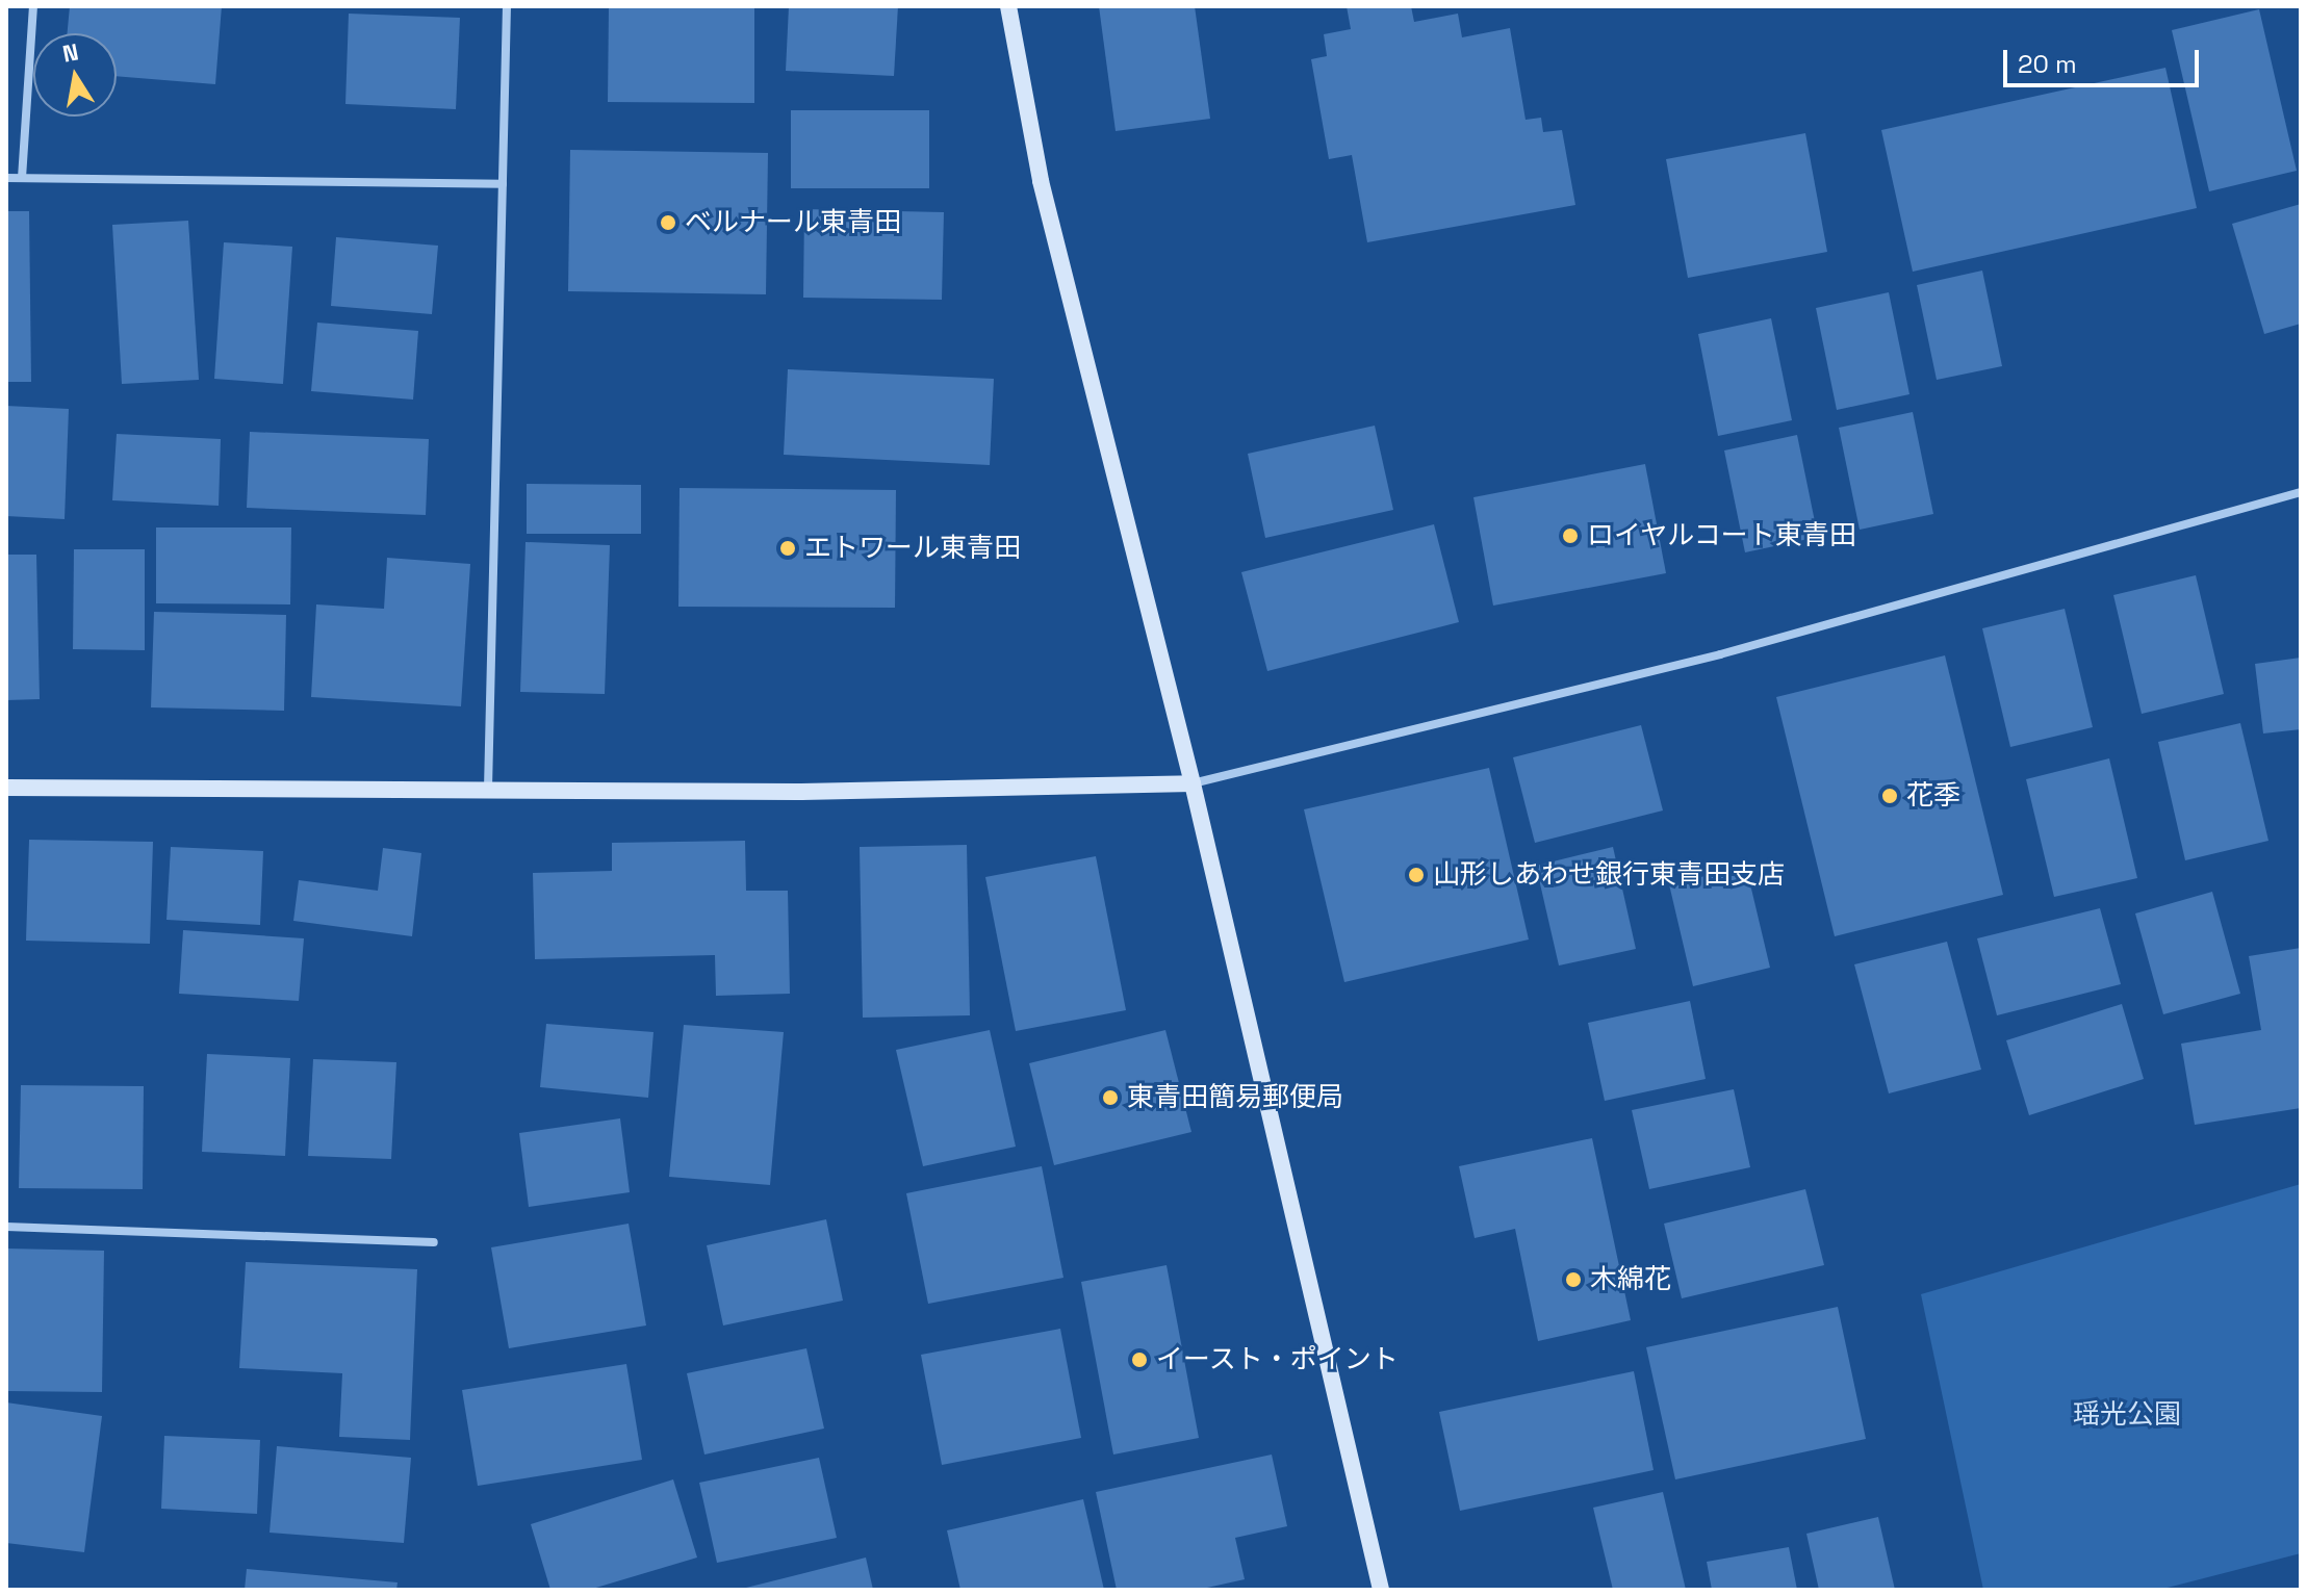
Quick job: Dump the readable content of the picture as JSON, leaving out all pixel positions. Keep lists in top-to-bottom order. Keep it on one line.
{"parks":["瑶光公園"],"places":["ベルナール東青田","ロイヤルコート東青田","エトワール東青田","花季","山形しあわせ銀行東青田支店","東青田簡易郵便局","木綿花","イースト・ポイント"],"scale_bar":"20 m","north":"top"}
